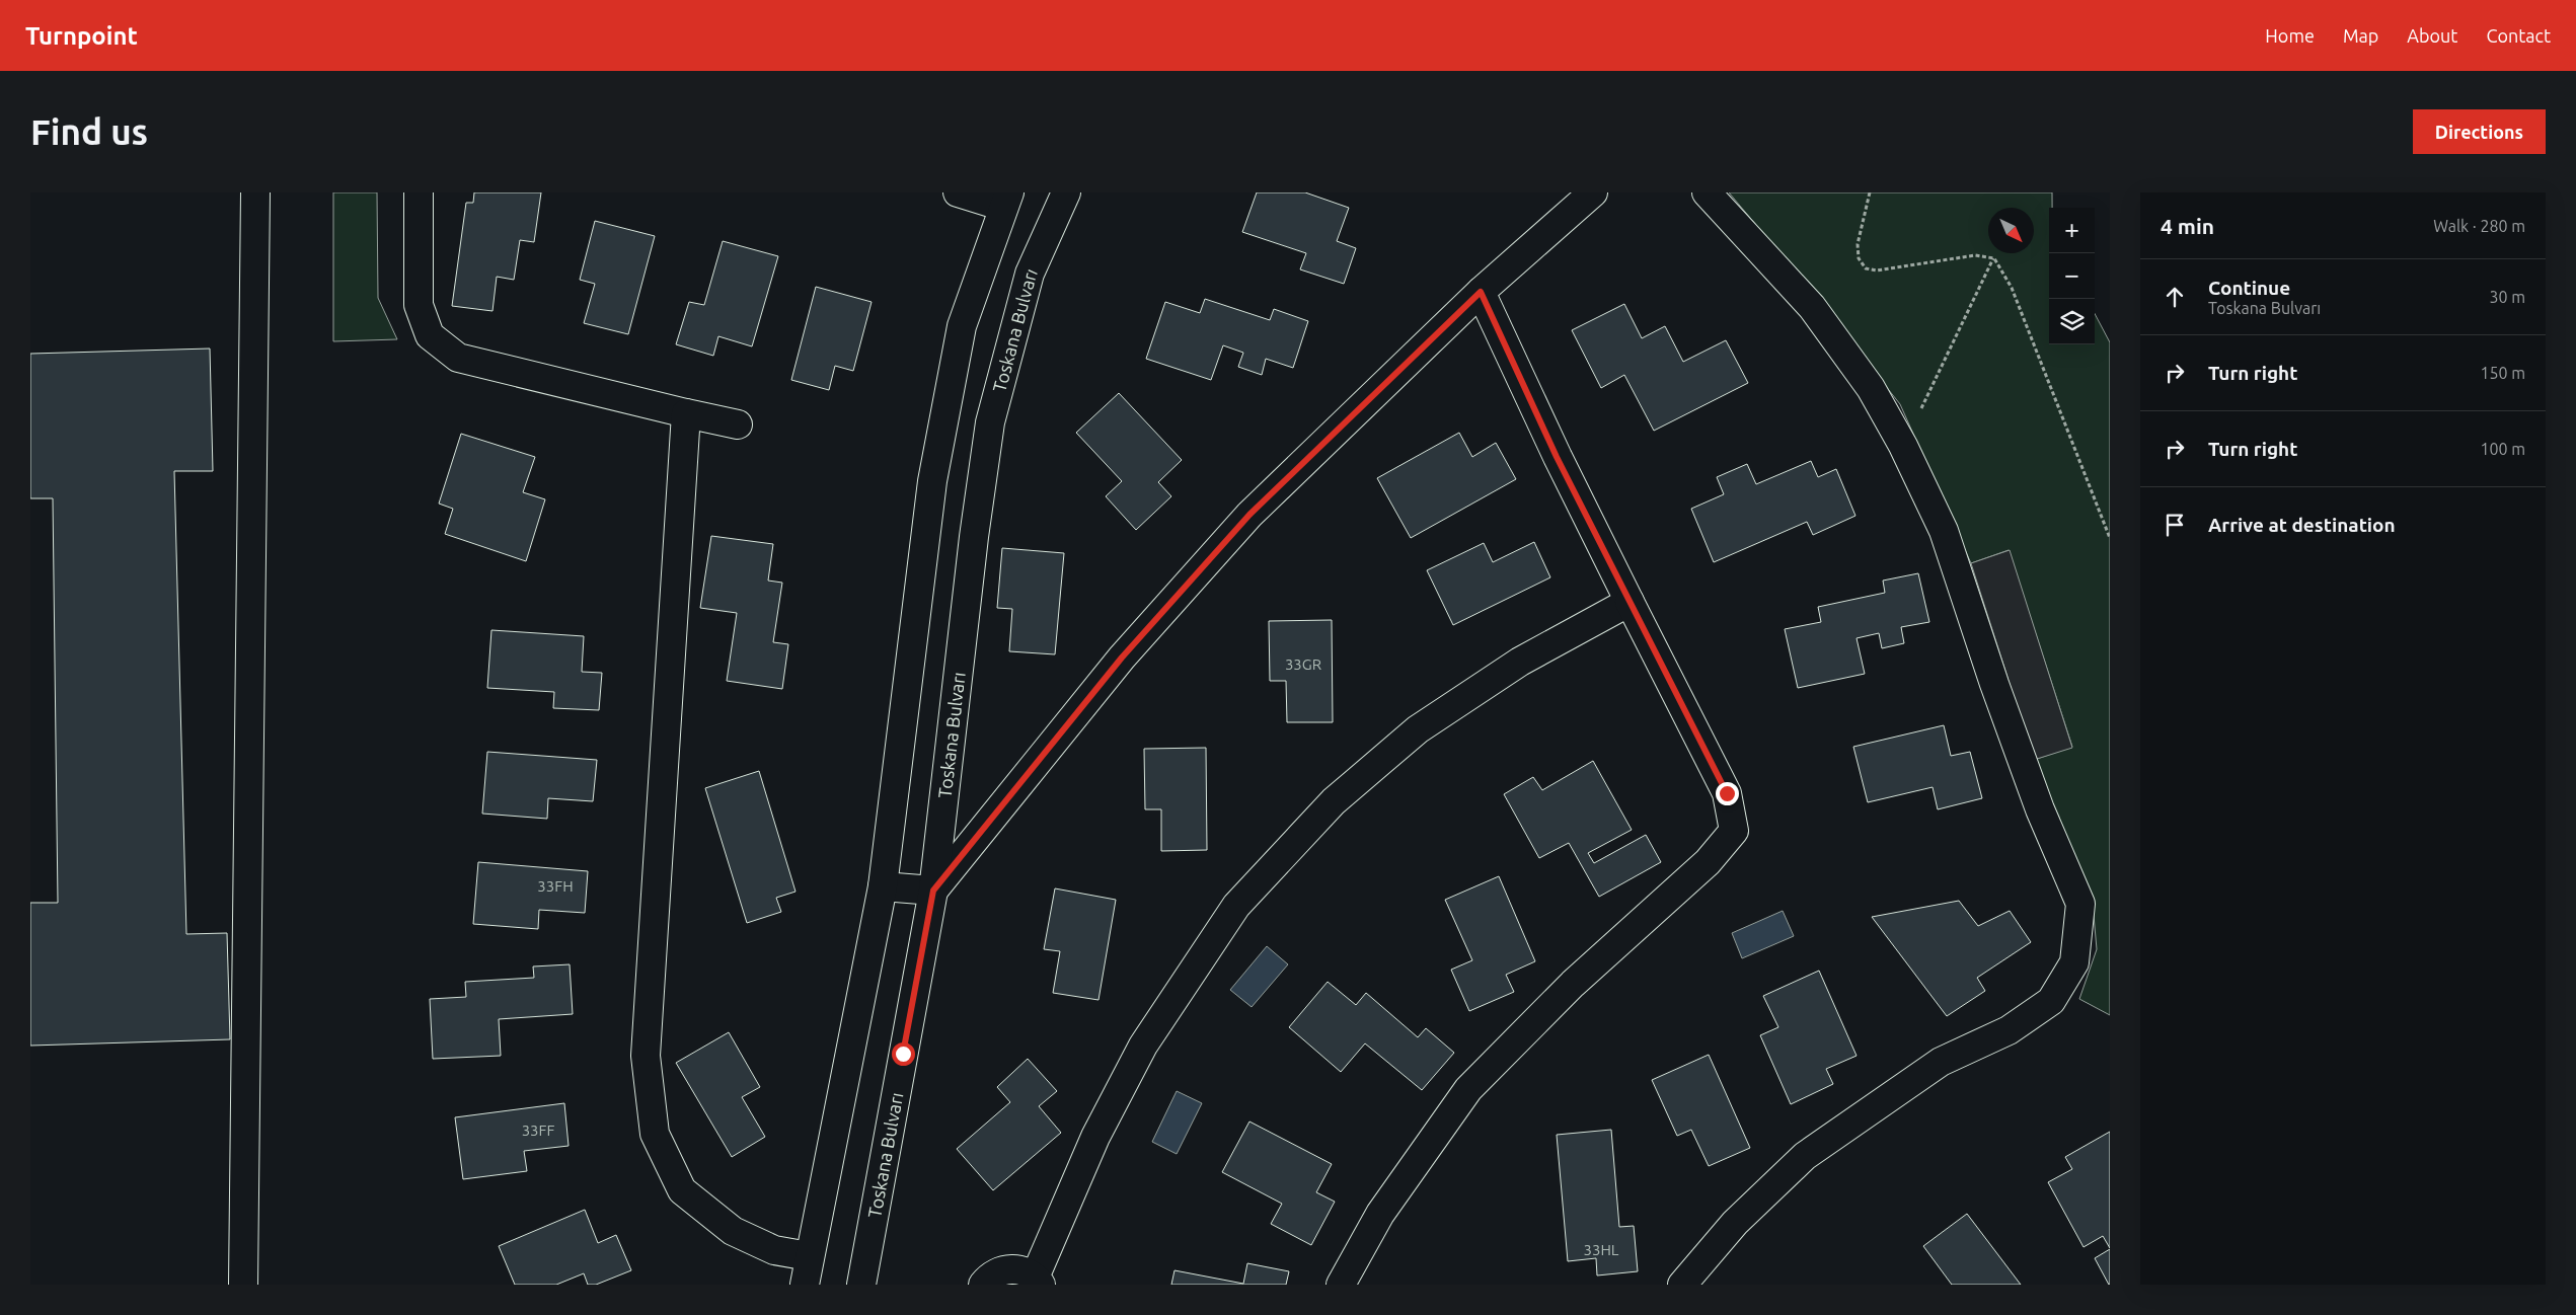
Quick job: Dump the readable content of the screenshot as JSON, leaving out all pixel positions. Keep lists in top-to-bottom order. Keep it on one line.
{"streets":{"street":["Toskana Bulvarı"]},"house_numbers":["33GR","33FH","33FF","33HL"],"north":"bottom right","page":{"header":"Turnpoint","nav":["Home","Map","About","Contact"],"buttons":"Directions","title":"Find us","heading":["4 min","Walk · 280 m"],"map_buttons":["+","−"],"list":[["Continue","Toskana Bulvarı","30 m"],["Turn right","150 m"],["Turn right","100 m"],"Arrive at destination"]}}
